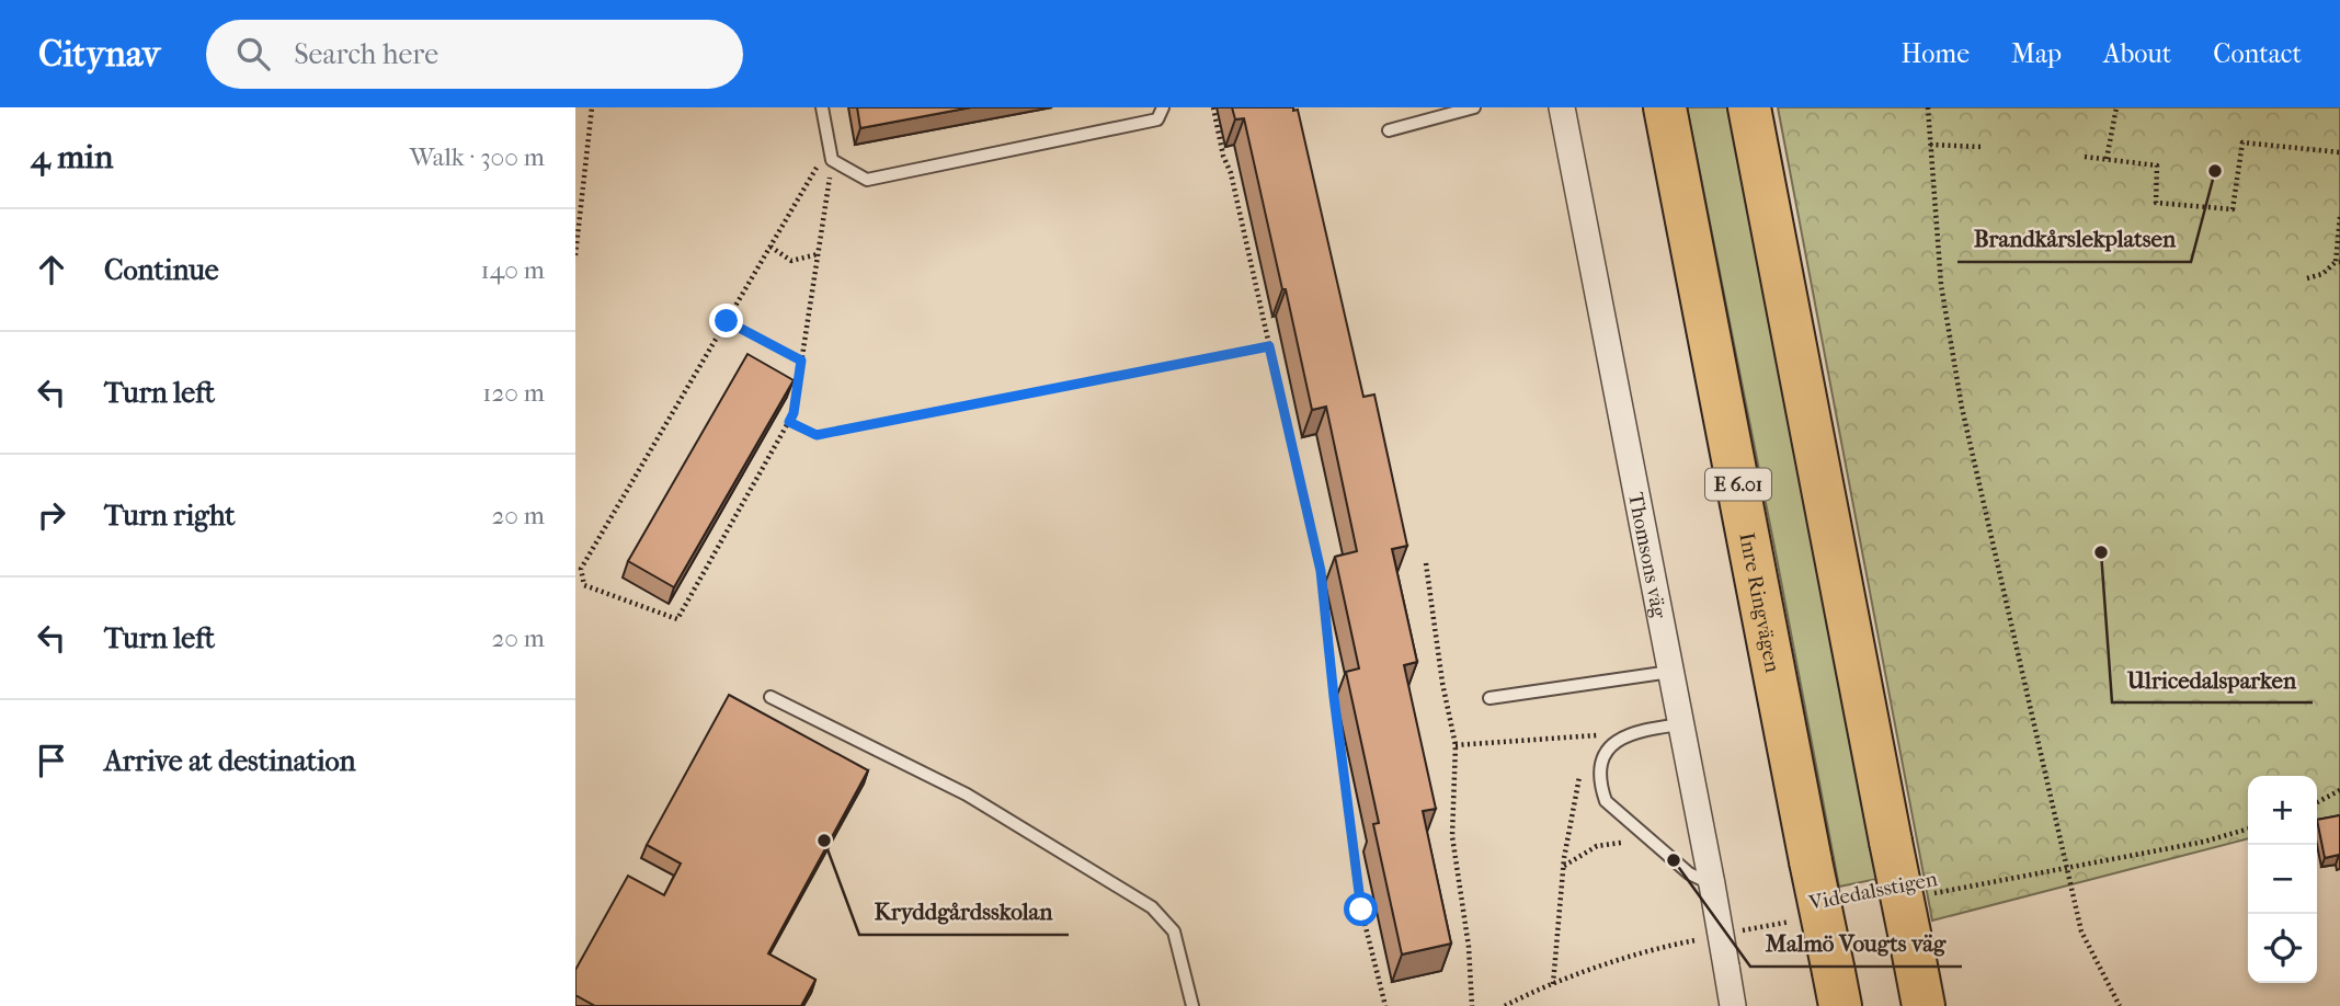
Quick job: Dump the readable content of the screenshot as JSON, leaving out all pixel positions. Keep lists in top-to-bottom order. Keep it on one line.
{"streets":{"highway":["E 6.01","Inre Ringvägen"],"street":["Thomsons väg"],"path":["Videdalsstigen"]},"places":["Brandkårslekplatsen","Ulricedalsparken","Kryddgårdsskolan","Malmö Vougts väg"],"page":{"header":"Citynav","search":"Search here","nav":["Home","Map","About","Contact"],"heading":["4 min","Walk · 300 m"],"list":[["Continue","140 m"],["Turn left","120 m"],["Turn right","20 m"],["Turn left","20 m"],"Arrive at destination"],"map_buttons":["+","−"]}}
